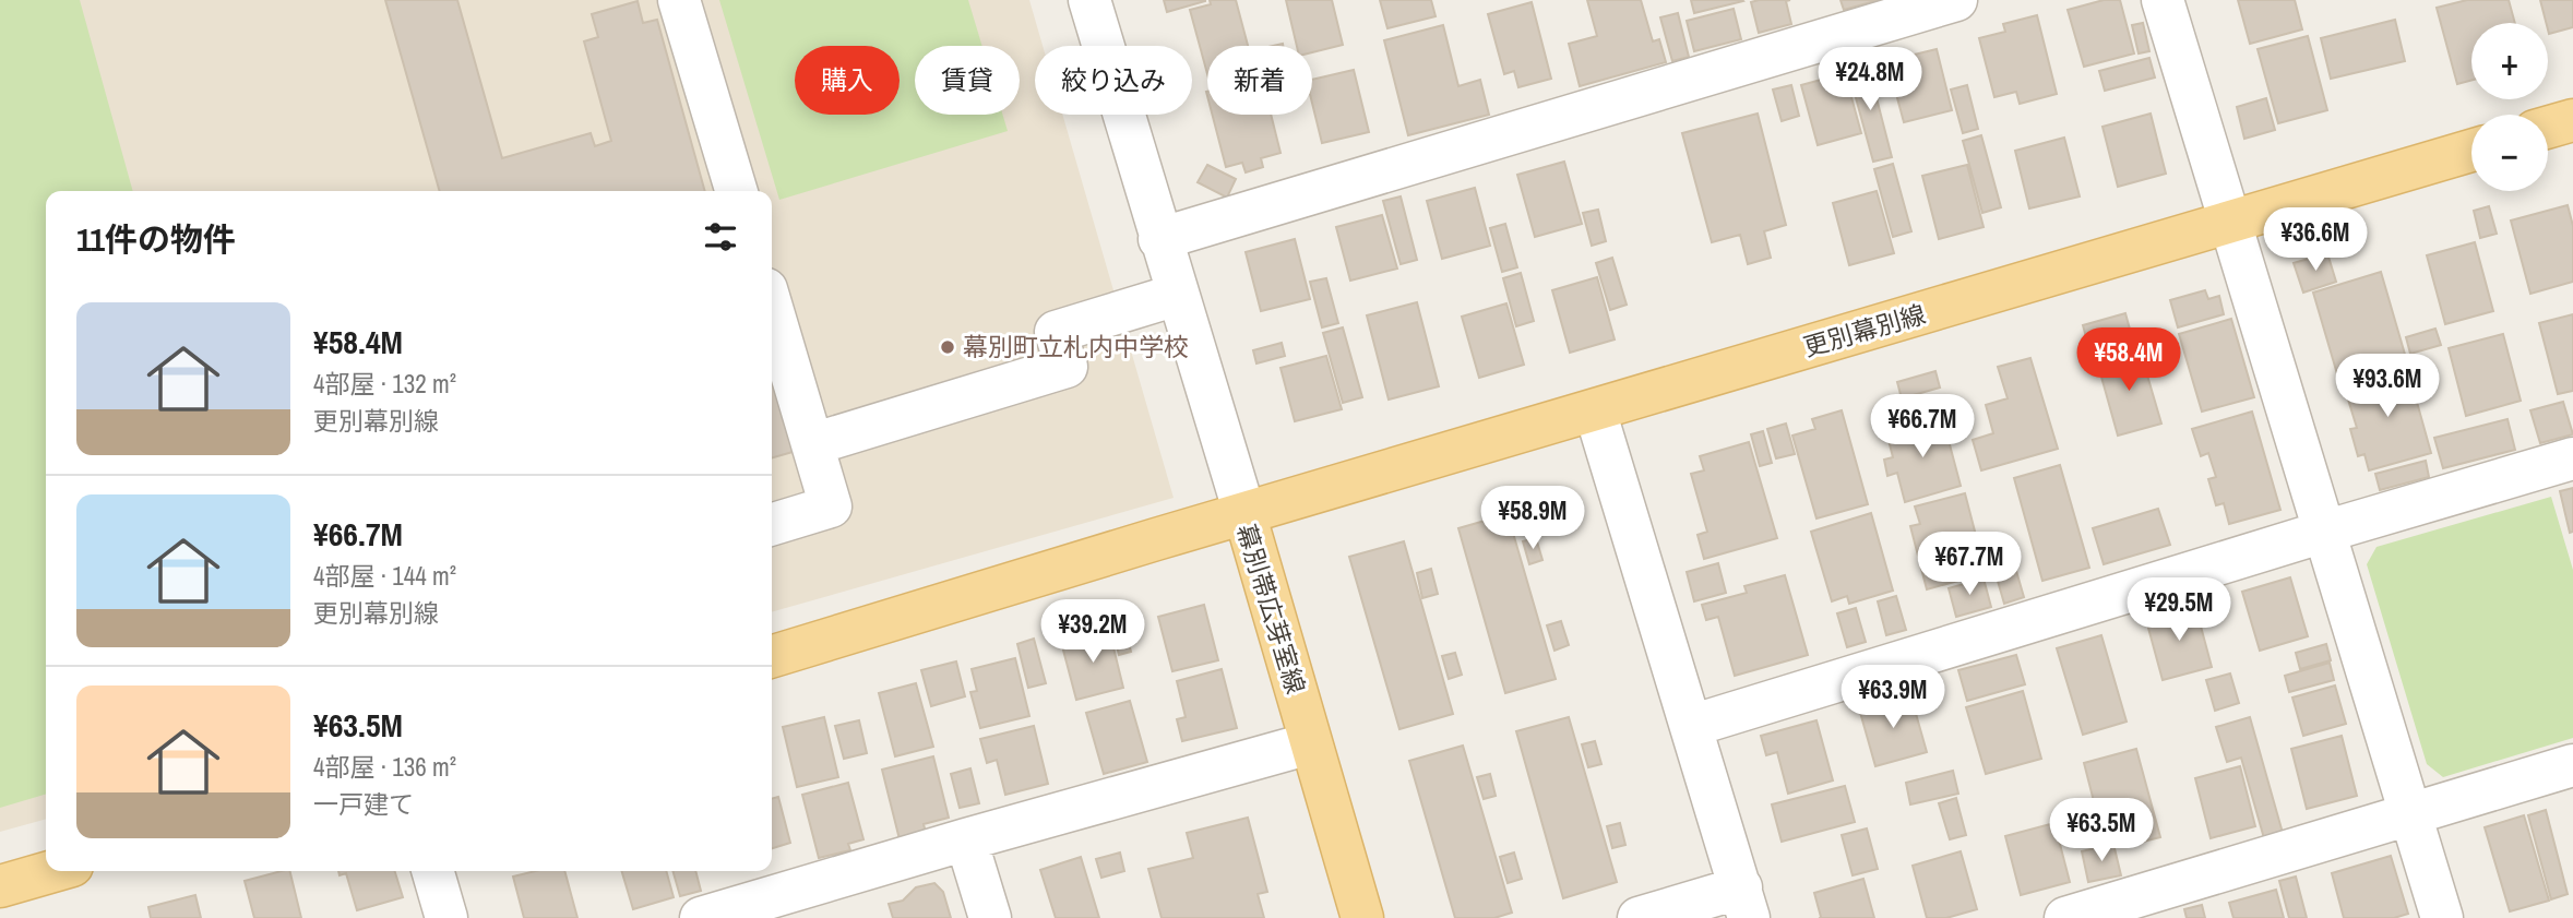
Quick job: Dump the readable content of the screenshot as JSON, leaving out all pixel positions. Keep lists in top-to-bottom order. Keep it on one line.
{"streets":{"main road":["更別幕別線","幕別帯広芽室線"]},"crossings":[["更別幕別線","幕別帯広芽室線"]],"places":["幕別町立札内中学校"],"page":{"map_buttons":["+","−"],"chip":["購入","賃貸","絞り込み","新着"],"price":["¥24.8M","¥36.6M","¥58.4M","¥93.6M","¥66.7M","¥58.9M","¥67.7M","¥29.5M","¥39.2M","¥63.9M","¥63.5M"],"heading":"11件の物件","list":[{"name":"¥58.4M","note":"4部屋 · 132 m² · 更別幕別線"},{"name":"¥66.7M","note":"4部屋 · 144 m² · 更別幕別線"},{"name":"¥63.5M","note":"4部屋 · 136 m² · 一戸建て"}]}}
